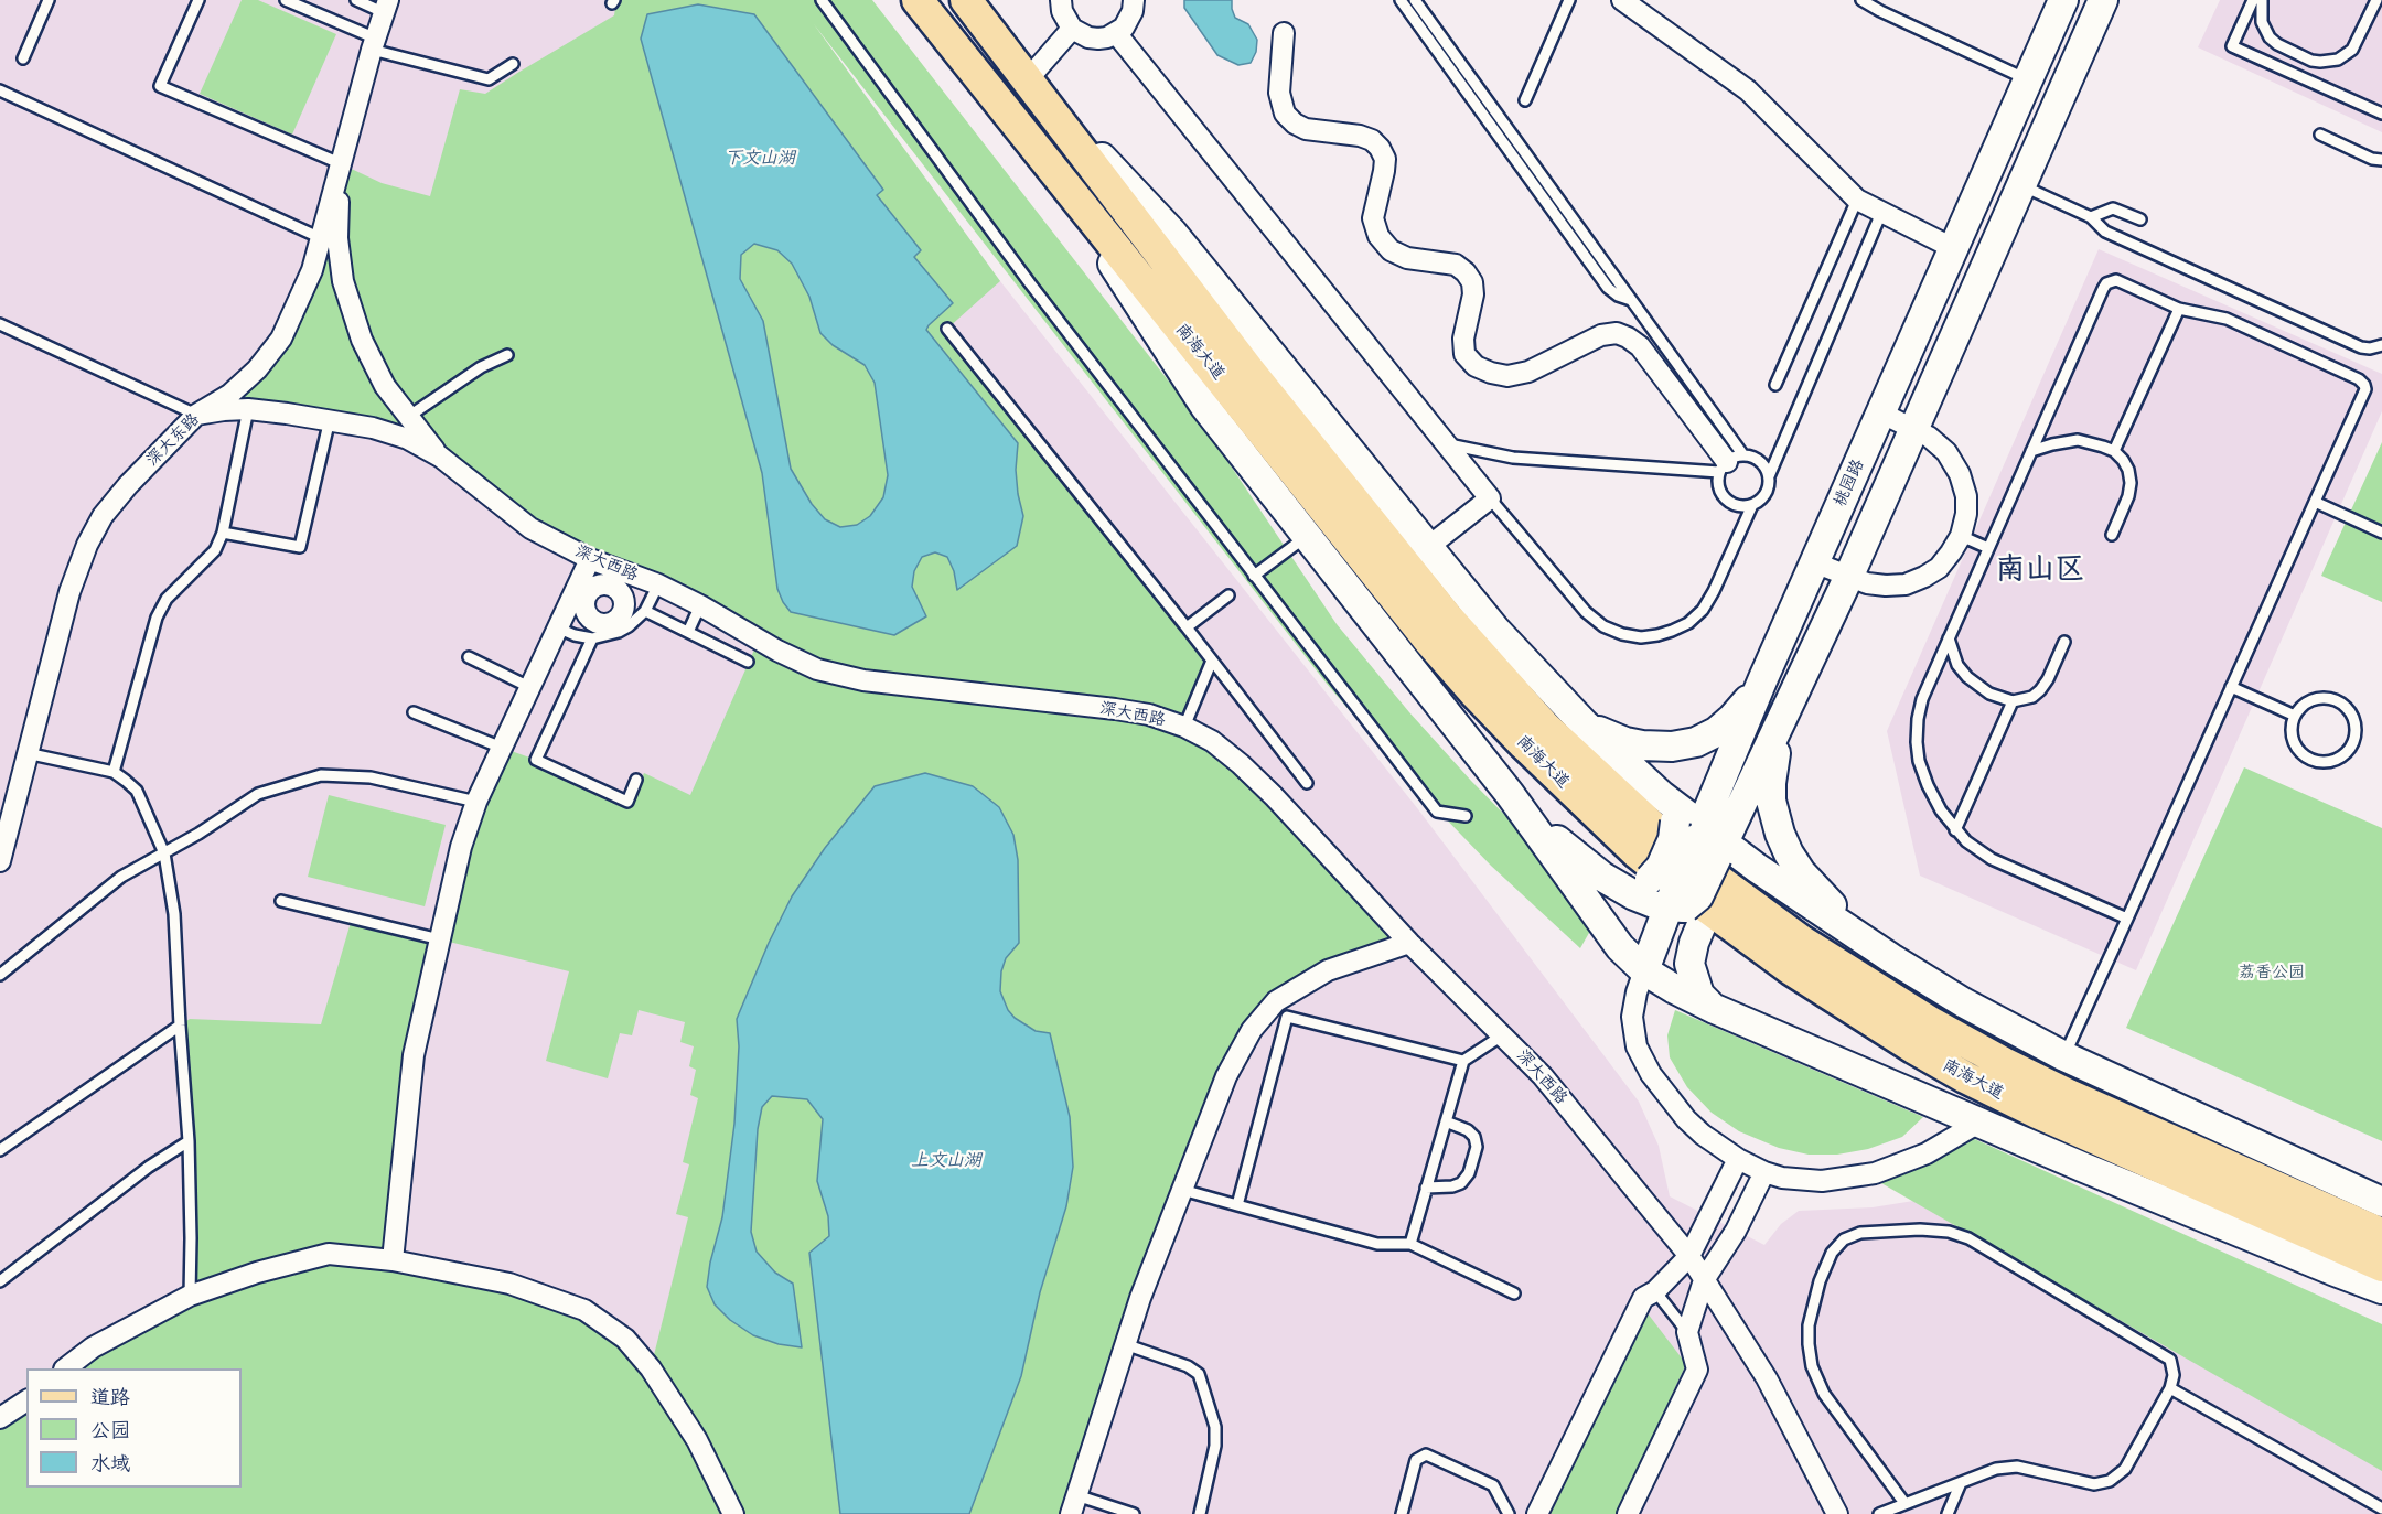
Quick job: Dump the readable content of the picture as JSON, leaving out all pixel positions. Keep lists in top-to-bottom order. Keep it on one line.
{"streets":{"main road":["南海大道","桃园路"],"street":["深大东路","深大西路"]},"crossings":[["深大东路","深大西路"]],"districts":["南山区"],"water":["下文山湖","上文山湖"],"parks":["荔香公园"],"legend":["道路","公园","水域"]}
